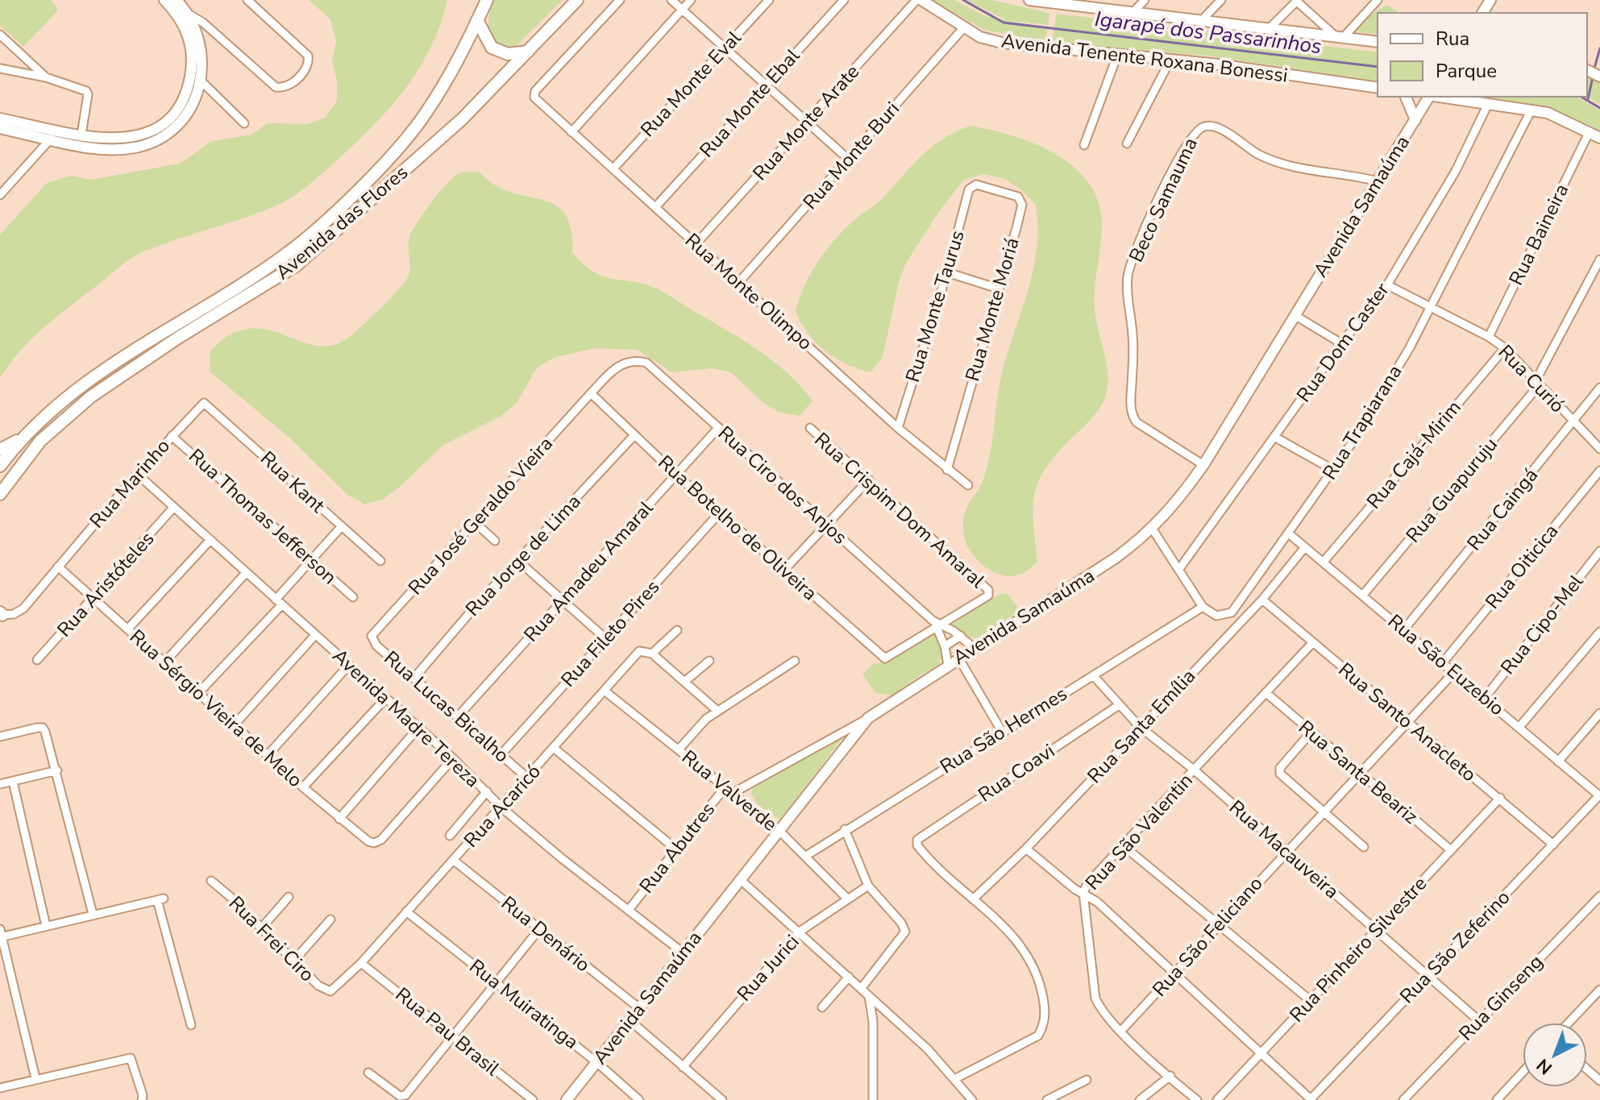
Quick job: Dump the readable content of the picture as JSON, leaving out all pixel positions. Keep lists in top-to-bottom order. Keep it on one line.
{"streets":{"main road":["Avenida das Flores"],"street":["Avenida Tenente Roxana Bonessi","Rua Monte Eval","Rua Monte Ebal","Rua Monte Arate","Rua Monte Buri","Beco Samauma","Avenida Samaúma","Rua Baineira","Rua Monte Olimpo","Rua Monte Taurus","Rua Monte Moriá","Rua Dom Caster","Rua Curió","Rua Trapiarana","Rua Cajá-Mirim","Rua Kant","Rua Marinho","Rua Ciro dos Anjos","Rua Guapuruju","Rua Caingá","Rua Crispim Dom Amaral","Rua José Geraldo Vieira","Rua Thomas Jefferson","Rua Botelho de Oliveira","Rua Jorge de Lima","Rua Oiticica","Rua Amadeu Amaral","Rua Aristóteles","Rua Cipo-Mel","Rua Fileto Pires","Rua São Euzebio","Rua Lucas Bicalho","Rua Sérgio Vieira de Melo","Avenida Madre Tereza","Rua Santo Anacleto","Rua Santa Emília","Rua São Hermes","Rua Santa Beariz","Rua Coavi","Rua Valverde","Rua Acaricó","Rua São Valentin","Rua Abutres","Rua Macauveira","Rua Denário","Rua São Feliciano","Rua Frei Ciro","Rua São Zeferino","Rua Pinheiro Silvestre","Rua Jurici","Rua Ginseng","Rua Muiratinga","Rua Pau Brasil"]},"crossings":[["Avenida Tenente Roxana Bonessi","Rua Monte Arate"],["Avenida Tenente Roxana Bonessi","Rua Monte Buri"],["Rua Monte Eval","Rua Monte Olimpo"],["Rua Monte Ebal","Rua Monte Olimpo"],["Rua Monte Arate","Rua Monte Olimpo"],["Rua Monte Buri","Rua Monte Olimpo"],["Beco Samauma","Avenida Samaúma"],["Avenida Samaúma","Rua Ciro dos Anjos"],["Avenida Samaúma","Avenida Madre Tereza"],["Avenida Samaúma","Rua Valverde"],["Avenida Samaúma","Rua Denário"],["Avenida Samaúma","Rua Muiratinga"],["Rua Baineira","Rua Curió"],["Rua Monte Olimpo","Rua Monte Taurus"],["Rua Monte Olimpo","Rua Monte Moriá"],["Rua Monte Taurus","Rua Monte Moriá"],["Rua Dom Caster","Rua Curió"],["Rua Curió","Rua Trapiarana"],["Rua Curió","Rua Cajá-Mirim"],["Rua Curió","Rua Guapuruju"],["Rua Curió","Rua Caingá"],["Rua Trapiarana","Rua São Euzebio"],["Rua Trapiarana","Rua São Hermes"],["Rua Cajá-Mirim","Rua São Euzebio"],["Rua Kant","Rua Marinho"],["Rua Marinho","Rua Thomas Jefferson"],["Rua Marinho","Rua Sérgio Vieira de Melo"],["Rua Marinho","Avenida Madre Tereza"],["Rua Ciro dos Anjos","Rua Crispim Dom Amaral"],["Rua Ciro dos Anjos","Rua José Geraldo Vieira"],["Rua Ciro dos Anjos","Rua Botelho de Oliveira"],["Rua Ciro dos Anjos","Rua Amadeu Amaral"],["Rua Guapuruju","Rua São Euzebio"],["Rua Caingá","Rua São Euzebio"],["Rua Crispim Dom Amaral","Rua Botelho de Oliveira"],["Rua José Geraldo Vieira","Rua Botelho de Oliveira"],["Rua José Geraldo Vieira","Rua Lucas Bicalho"],["Rua Botelho de Oliveira","Rua Jorge de Lima"],["Rua Botelho de Oliveira","Rua Amadeu Amaral"],["Rua Botelho de Oliveira","Rua Fileto Pires"],["Rua Jorge de Lima","Rua Lucas Bicalho"],["Rua Oiticica","Rua São Euzebio"],["Rua Amadeu Amaral","Rua Lucas Bicalho"],["Rua Aristóteles","Rua Sérgio Vieira de Melo"],["Rua Aristóteles","Avenida Madre Tereza"],["Rua Cipo-Mel","Rua São Euzebio"],["Rua Fileto Pires","Rua Lucas Bicalho"],["Rua São Euzebio","Rua Santa Emília"],["Rua São Euzebio","Rua São Feliciano"],["Rua São Euzebio","Rua São Zeferino"],["Rua Sérgio Vieira de Melo","Avenida Madre Tereza"],["Avenida Madre Tereza","Rua Acaricó"],["Avenida Madre Tereza","Rua Abutres"],["Rua Santo Anacleto","Rua Santa Emília"],["Rua Santo Anacleto","Rua São Valentin"],["Rua Santo Anacleto","Rua São Feliciano"],["Rua Santo Anacleto","Rua São Zeferino"],["Rua Santo Anacleto","Rua Pinheiro Silvestre"],["Rua Santa Emília","Rua Coavi"],["Rua Santa Emília","Rua Macauveira"],["Rua São Hermes","Rua Valverde"],["Rua São Hermes","Rua Macauveira"],["Rua Santa Beariz","Rua São Valentin"],["Rua Santa Beariz","Rua São Feliciano"],["Rua Santa Beariz","Rua Pinheiro Silvestre"],["Rua Coavi","Rua Macauveira"],["Rua Valverde","Rua Acaricó"],["Rua Valverde","Rua Abutres"],["Rua Valverde","Rua Jurici"],["Rua Acaricó","Rua Denário"],["Rua Acaricó","Rua Frei Ciro"],["Rua Acaricó","Rua Muiratinga"],["Rua Acaricó","Rua Pau Brasil"],["Rua São Valentin","Rua Macauveira"],["Rua São Valentin","Rua São Feliciano"],["Rua Macauveira","Rua São Feliciano"],["Rua Macauveira","Rua São Zeferino"],["Rua Macauveira","Rua Pinheiro Silvestre"],["Rua Macauveira","Rua Ginseng"],["Rua Frei Ciro","Rua Pau Brasil"]],"water":["Igarapé dos Passarinhos"],"legend":["Rua","Parque"],"north":"bottom left"}
